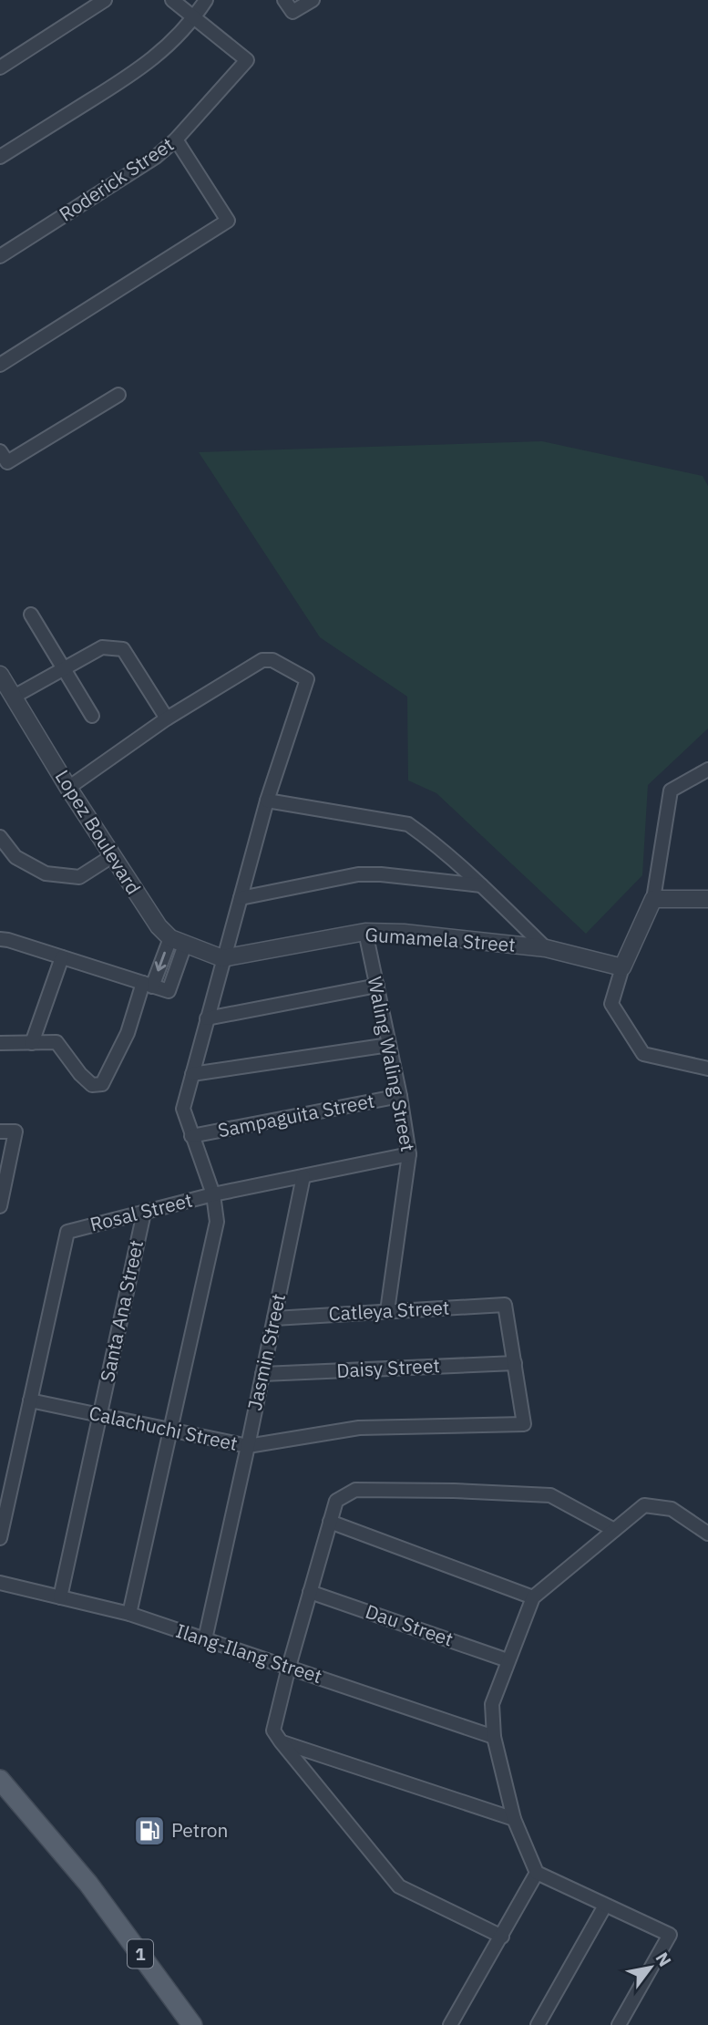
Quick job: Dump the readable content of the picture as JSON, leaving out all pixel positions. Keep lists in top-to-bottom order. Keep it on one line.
{"streets":{"main road":["1"],"street":["Roderick Street","Lopez Boulevard","Gumamela Street","Waling Waling Street","Sampaguita Street","Rosal Street","Santa Ana Street","Catleya Street","Jasmin Street","Daisy Street","Calachuchi Street","Dau Street","Ilang-Ilang Street"]},"crossings":[["Lopez Boulevard","Gumamela Street"],["Gumamela Street","Waling Waling Street"],["Waling Waling Street","Sampaguita Street"],["Waling Waling Street","Rosal Street"],["Waling Waling Street","Catleya Street"],["Rosal Street","Santa Ana Street"],["Rosal Street","Jasmin Street"],["Rosal Street","Calachuchi Street"],["Santa Ana Street","Calachuchi Street"],["Santa Ana Street","Ilang-Ilang Street"],["Catleya Street","Jasmin Street"],["Catleya Street","Daisy Street"],["Catleya Street","Calachuchi Street"],["Jasmin Street","Daisy Street"],["Jasmin Street","Calachuchi Street"],["Jasmin Street","Ilang-Ilang Street"],["Daisy Street","Calachuchi Street"]],"places":{"fuel station":["Petron"]},"north":"top right"}
